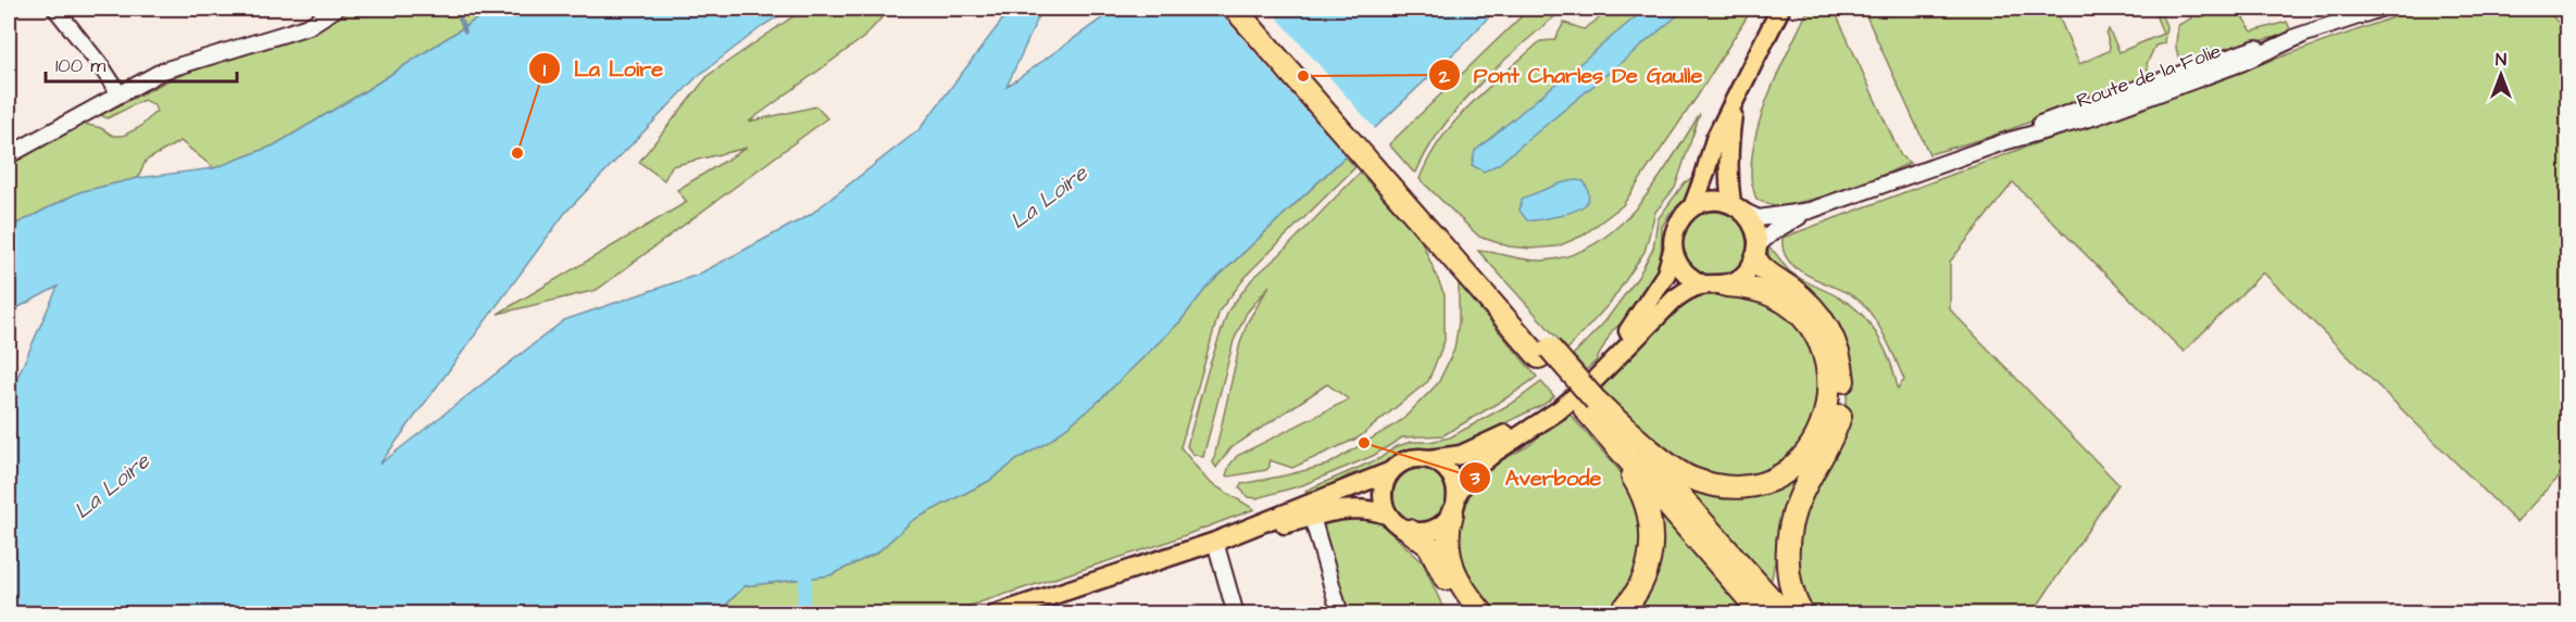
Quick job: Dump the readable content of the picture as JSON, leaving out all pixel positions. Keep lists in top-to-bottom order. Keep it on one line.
{"streets":{"street":["Route de la Folie"]},"water":["La Loire"],"places":["Pont Charles De Gaulle","La Loire","Averbode"],"scale_bar":"100 m","north":"top"}
